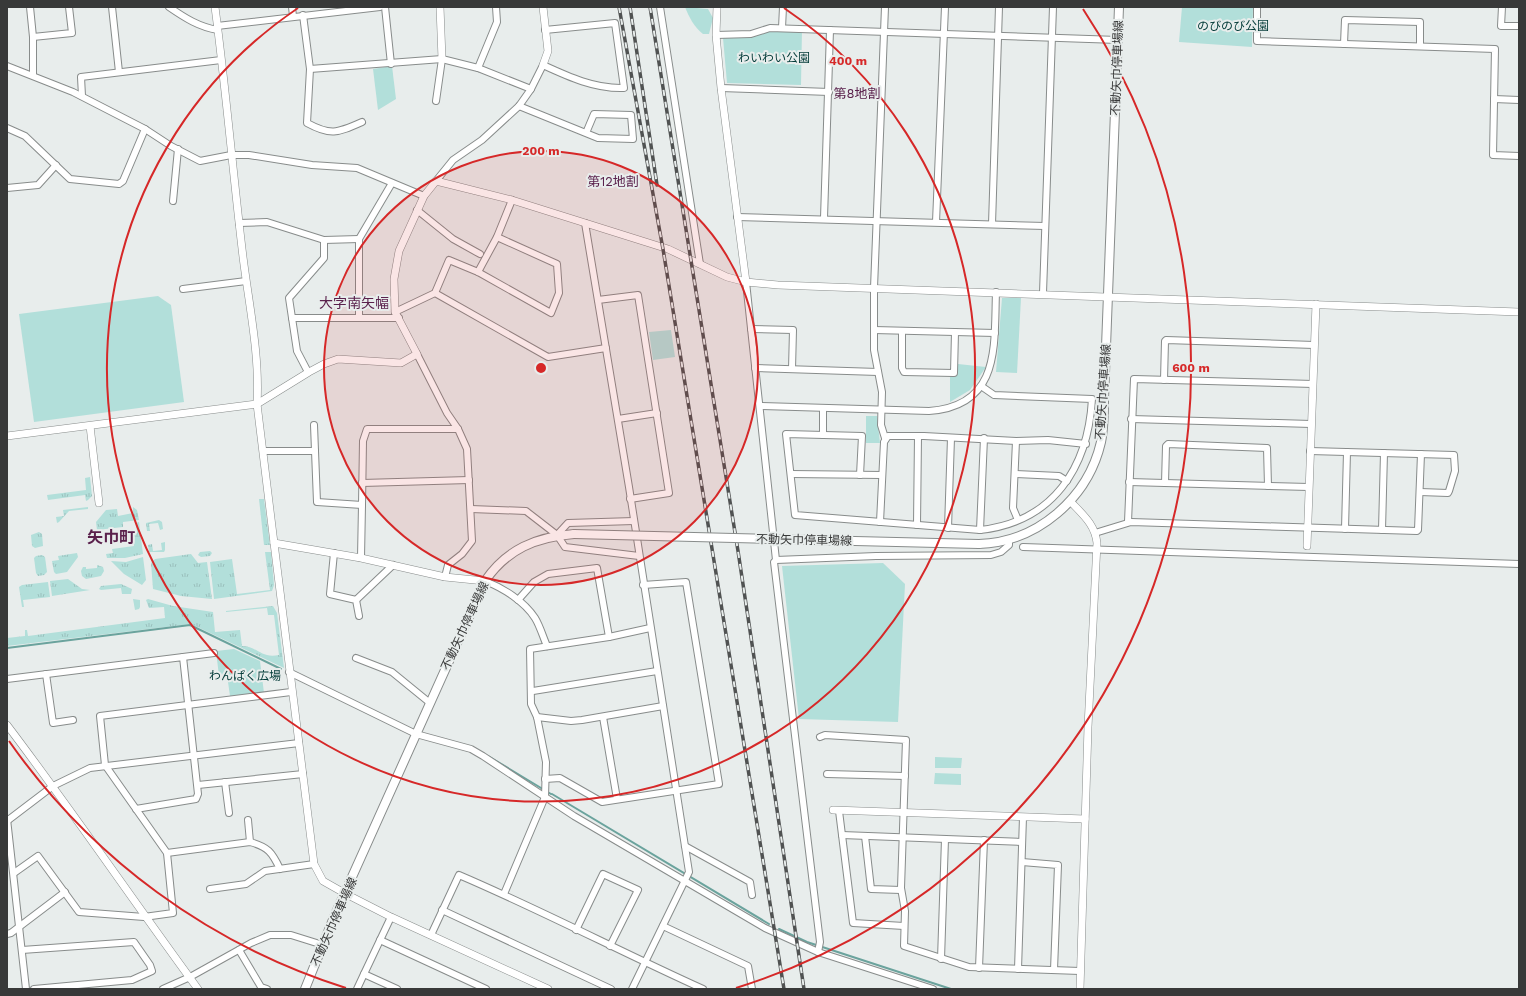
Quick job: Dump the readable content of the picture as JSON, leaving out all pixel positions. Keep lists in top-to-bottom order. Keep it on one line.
{"streets":{"main road":["不動矢巾停車場線"]},"districts":["第8地割","第12地割","大字南矢幅","矢巾町"],"parks":["のびのび公園","わいわい公園","わんぱく広場"],"rings":["400 m","200 m","600 m"]}
